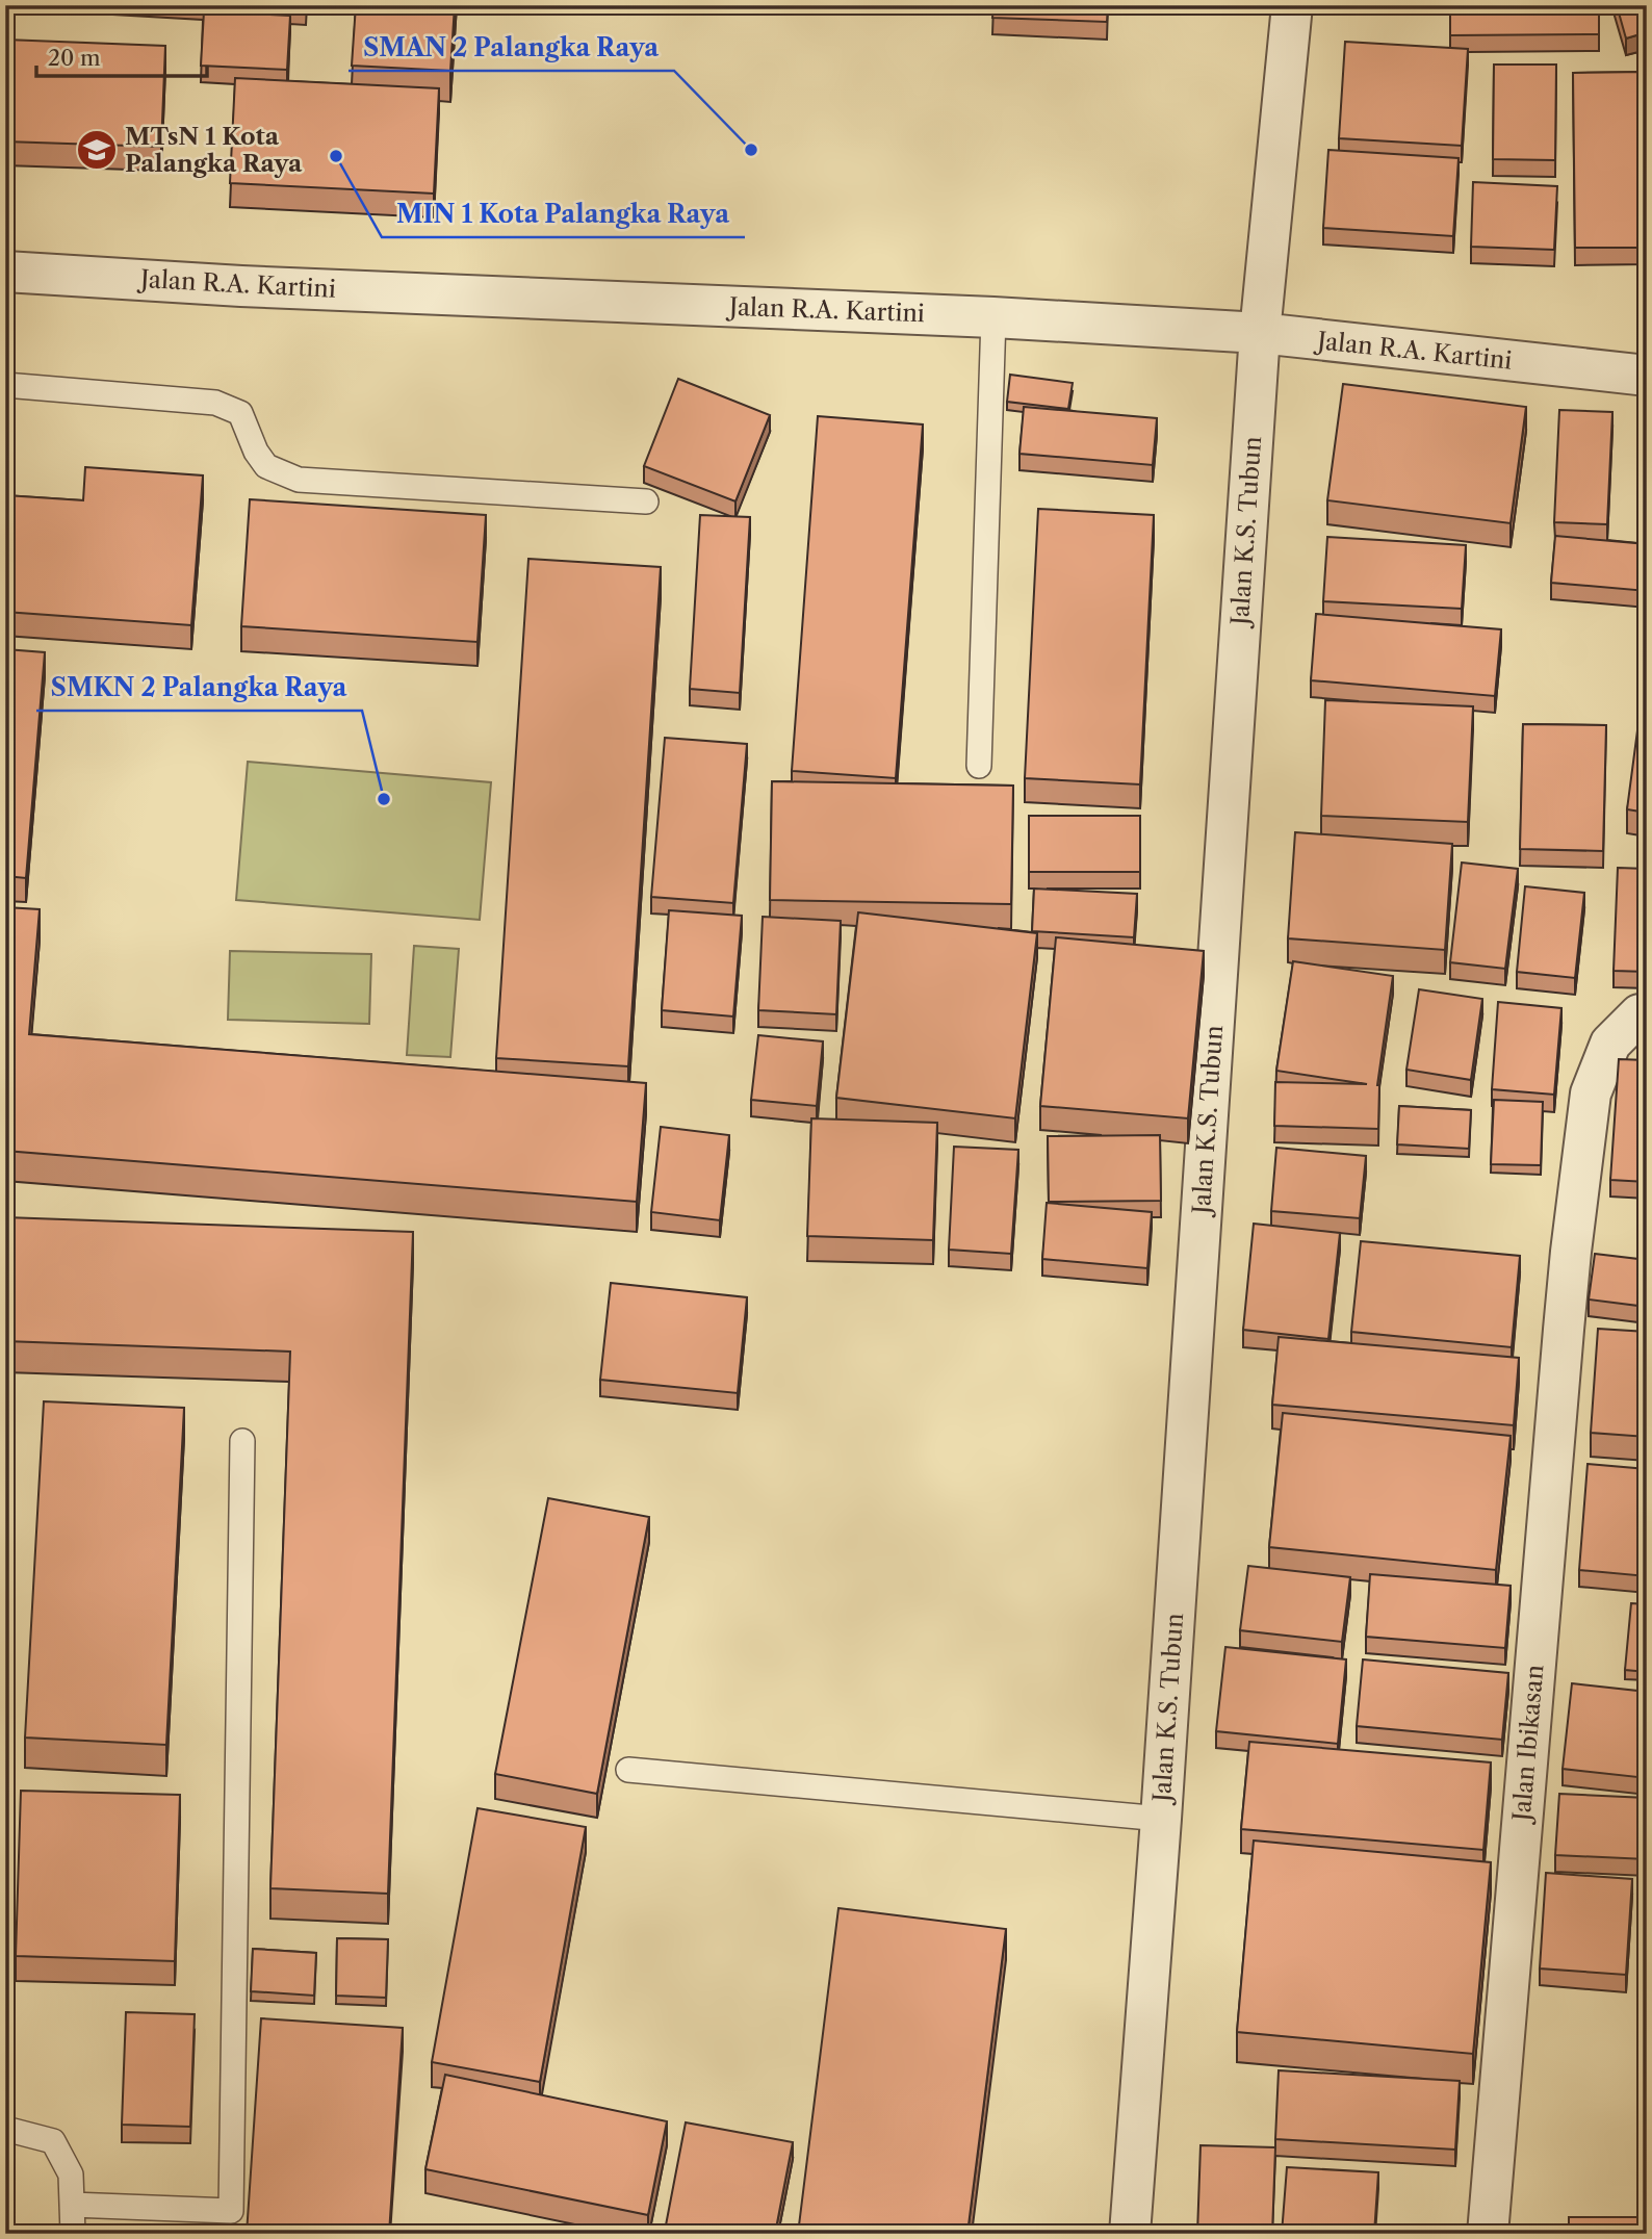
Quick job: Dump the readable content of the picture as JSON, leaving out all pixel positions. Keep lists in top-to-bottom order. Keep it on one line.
{"streets":{"street":["Jalan R.A. Kartini","Jalan K.S. Tubun","Jalan Ibikasan"]},"crossings":[["Jalan R.A. Kartini","Jalan K.S. Tubun"]],"places":{"school or university":["MTsN 1 Kota Palangka Raya"],"other":["SMAN 2 Palangka Raya","MIN 1 Kota Palangka Raya","SMKN 2 Palangka Raya"]},"scale_bar":"20 m"}
